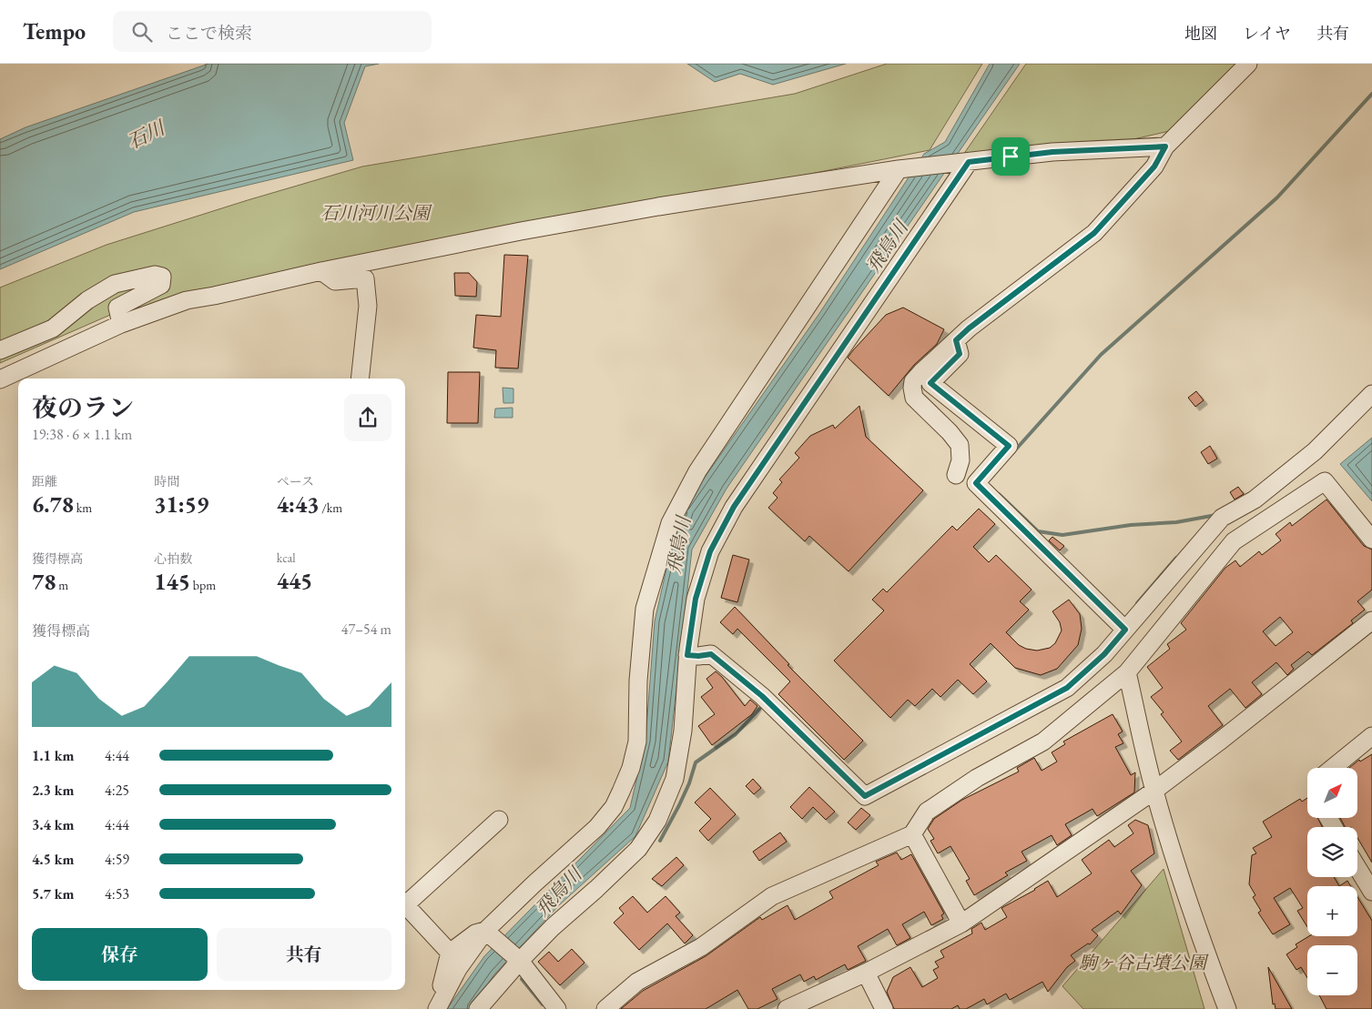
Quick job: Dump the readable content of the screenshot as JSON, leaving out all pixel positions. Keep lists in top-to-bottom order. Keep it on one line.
{"water":["石川","飛鳥川"],"parks":["石川河川公園","駒ヶ谷古墳公園"],"north":"top right","page":{"header":"Tempo","search":"ここで検索","nav":["地図","レイヤ","共有"],"heading":["夜のラン","19:38 · 6 × 1.1 km"],"stats":[["距離","6.78 km"],["時間","31:59"],["ペース","4:43 /km"],["獲得標高","78 m"],["心拍数","145 bpm"],["kcal","445"]],"chart":["獲得標高","47–54 m"],"list":[{"name":"1.1 km","note":"4:44"},{"name":"2.3 km","note":"4:25"},{"name":"3.4 km","note":"4:44"},{"name":"4.5 km","note":"4:59"},{"name":"5.7 km","note":"4:53"}],"map_buttons":["+","−"],"buttons":["保存","共有"]}}
